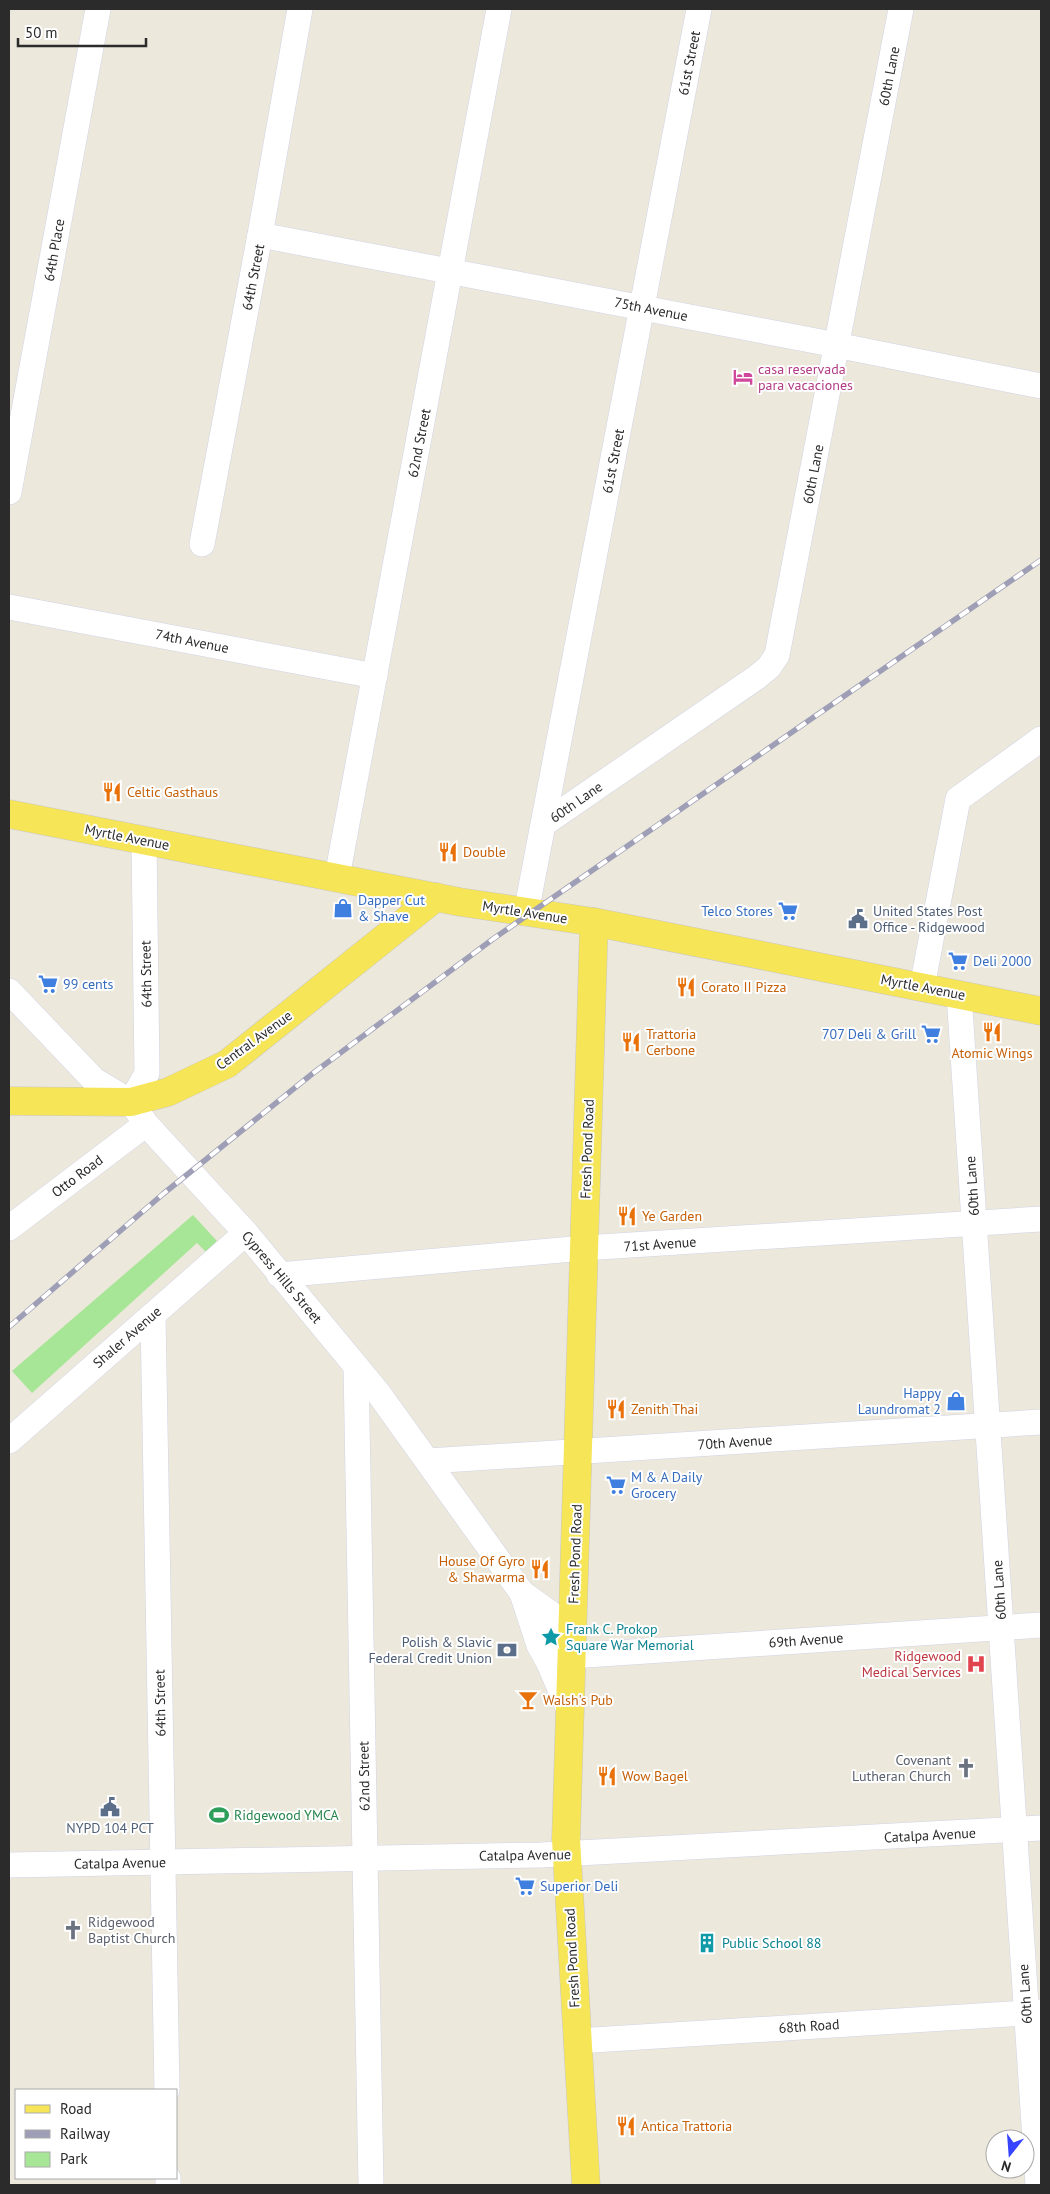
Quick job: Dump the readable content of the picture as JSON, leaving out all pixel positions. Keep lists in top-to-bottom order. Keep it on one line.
{"streets":{"main road":["Myrtle Avenue","Central Avenue","Fresh Pond Road"],"street":["61st Street","60th Lane","64th Place","64th Street","75th Avenue","62nd Street","74th Avenue","Otto Road","71st Avenue","Cypress Hills Street","Shaler Avenue","70th Avenue","69th Avenue","Catalpa Avenue","68th Road"]},"crossings":[["61st Street","60th Lane"],["61st Street","75th Avenue"],["61st Street","Myrtle Avenue"],["60th Lane","75th Avenue"],["60th Lane","Myrtle Avenue"],["60th Lane","71st Avenue"],["60th Lane","70th Avenue"],["60th Lane","69th Avenue"],["60th Lane","Catalpa Avenue"],["60th Lane","68th Road"],["64th Street","75th Avenue"],["64th Street","Myrtle Avenue"],["64th Street","Central Avenue"],["64th Street","Otto Road"],["64th Street","Cypress Hills Street"],["64th Street","Shaler Avenue"],["64th Street","Catalpa Avenue"],["75th Avenue","62nd Street"],["62nd Street","74th Avenue"],["62nd Street","Myrtle Avenue"],["62nd Street","Cypress Hills Street"],["62nd Street","Catalpa Avenue"],["Myrtle Avenue","Central Avenue"],["Myrtle Avenue","Fresh Pond Road"],["Central Avenue","Otto Road"],["Central Avenue","Cypress Hills Street"],["Fresh Pond Road","71st Avenue"],["Fresh Pond Road","Cypress Hills Street"],["Fresh Pond Road","70th Avenue"],["Fresh Pond Road","69th Avenue"],["Fresh Pond Road","Catalpa Avenue"],["Fresh Pond Road","68th Road"],["Otto Road","Cypress Hills Street"],["71st Avenue","Cypress Hills Street"],["Cypress Hills Street","Shaler Avenue"],["Cypress Hills Street","70th Avenue"],["Cypress Hills Street","69th Avenue"]],"places":{"hotel":["casa reservada para vacaciones"],"restaurant":["Celtic Gasthaus","Double","Corato II Pizza","Atomic Wings","Trattoria Cerbone","Ye Garden","Zenith Thai","House Of Gyro & Shawarma","Wow Bagel","Antica Trattoria"],"shop":["Dapper Cut & Shave","Happy Laundromat 2"],"supermarket":["Telco Stores","Deli 2000","99 cents","707 Deli & Grill","M & A Daily Grocery","Superior Deli"],"public building":["United States Post Office - Ridgewood","NYPD 104 PCT"],"place":["Frank C. Prokop Square War Memorial"],"bank":["Polish & Slavic Federal Credit Union"],"hospital":["Ridgewood Medical Services"],"bar":["Walsh's Pub"],"church":["Covenant Lutheran Church","Ridgewood Baptist Church"],"sports":["Ridgewood YMCA"],"building":["Public School 88"]},"legend":["Road","Railway","Park"],"scale_bar":"50 m","north":"bottom"}
